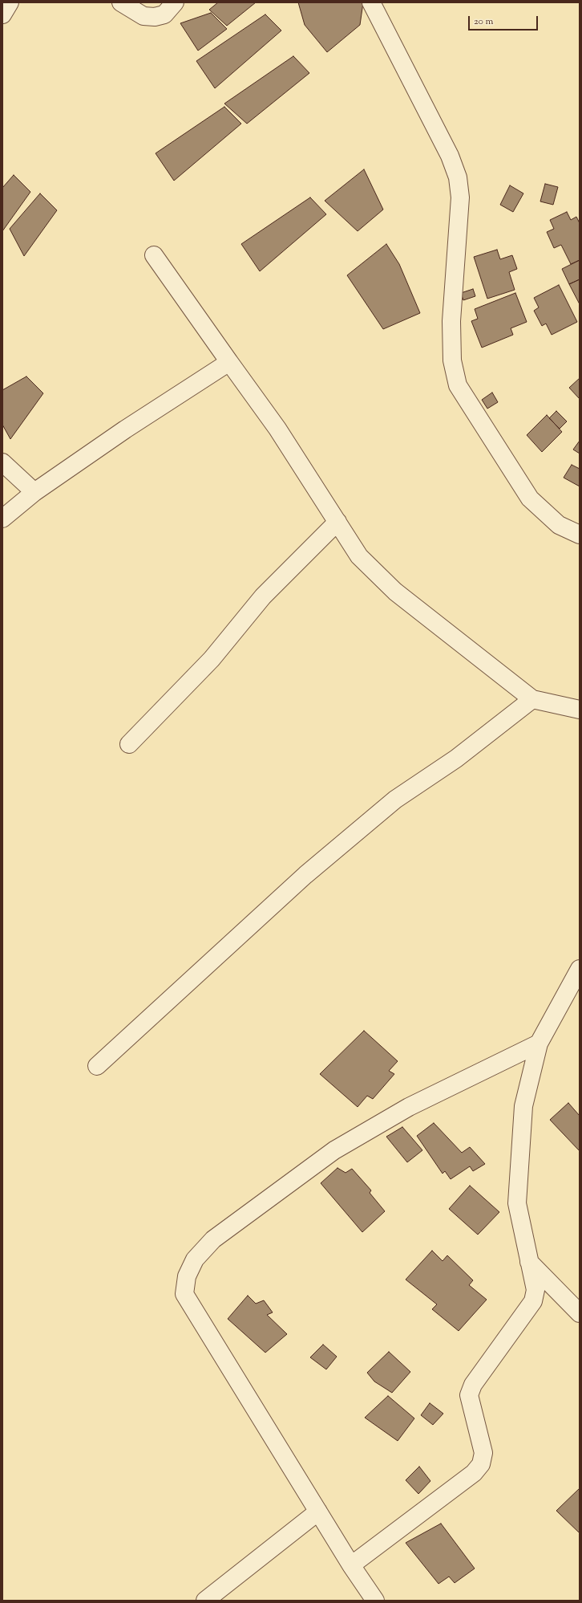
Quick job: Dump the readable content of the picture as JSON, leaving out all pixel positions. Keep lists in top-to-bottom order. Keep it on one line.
{"scale_bar":"20 m"}
